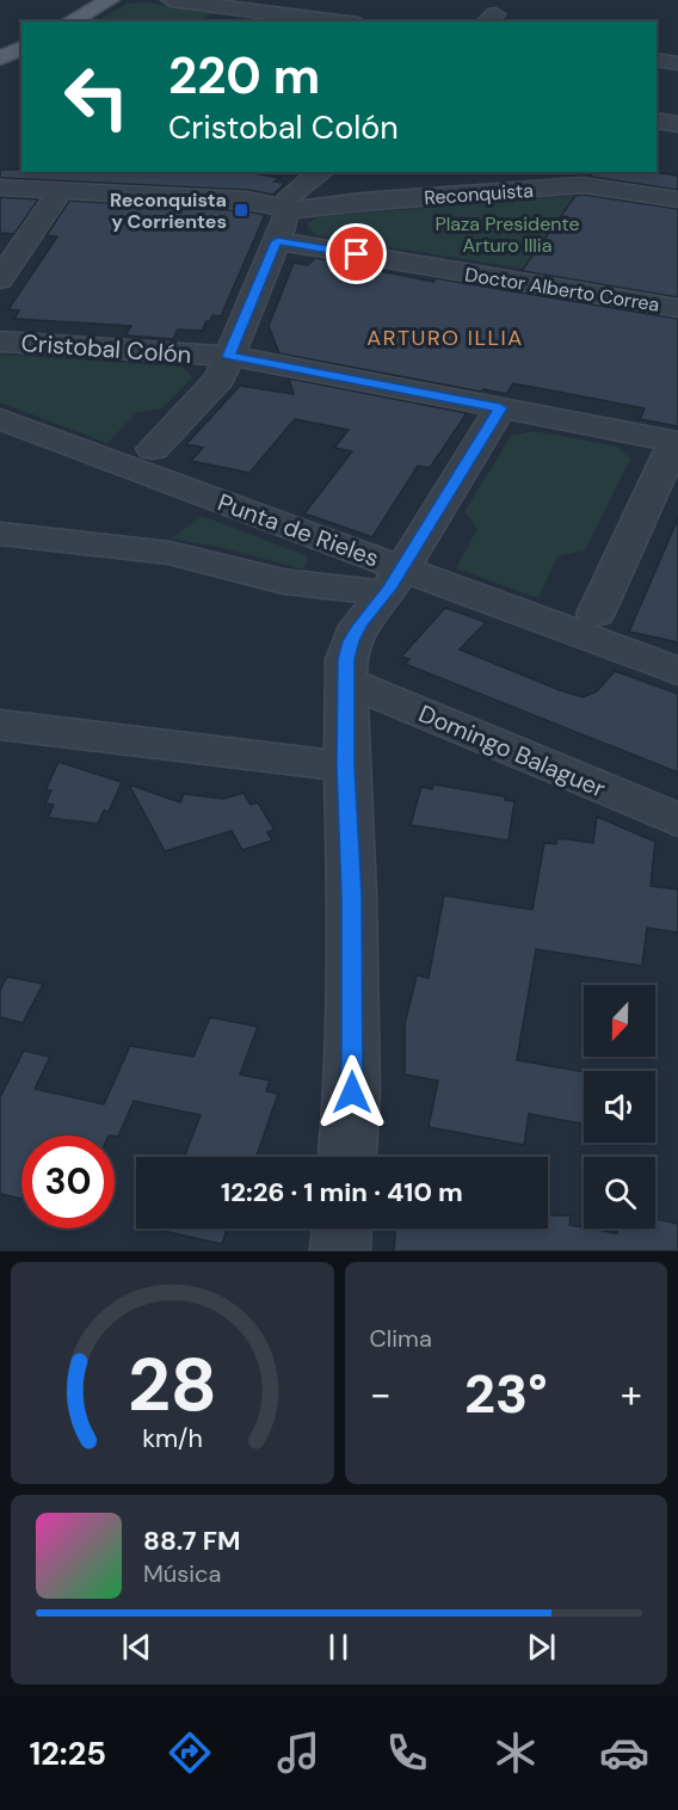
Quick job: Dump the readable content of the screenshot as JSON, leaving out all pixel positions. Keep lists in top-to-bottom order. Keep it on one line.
{"streets":{"street":["Reconquista","Doctor Alberto Correa","Cristobal Colón","Punta de Rieles","Domingo Balaguer"]},"crossings":[["Reconquista","Doctor Alberto Correa"]],"districts":["ARTURO ILLIA"],"parks":["Plaza Presidente Arturo Illia"],"places":{"transit":["Reconquista y Corrientes"]},"north":"bottom","page":{"turn":["220 m","Cristobal Colón"],"limit":"30","trip":"12:26 · 1 min · 410 m","tile":"Clima","heat":["−","23°","+"],"song":["88.7 FM","Música"],"tabs":"12:25","gauge":["28","km/h"]}}
